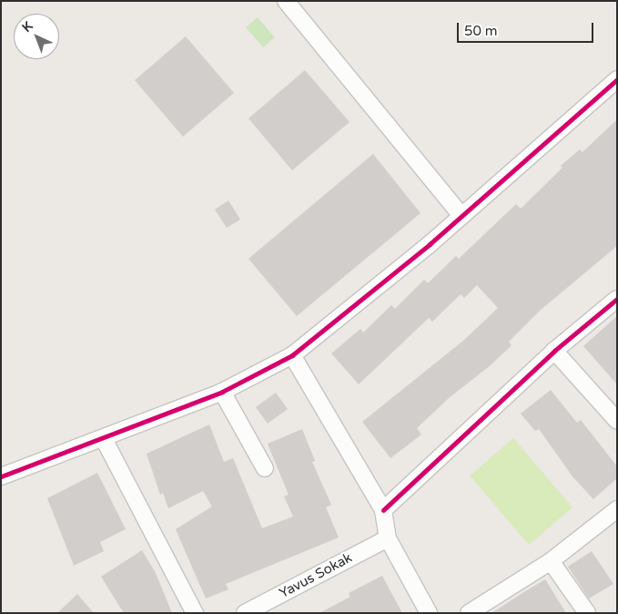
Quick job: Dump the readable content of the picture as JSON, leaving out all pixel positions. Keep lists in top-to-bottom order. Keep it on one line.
{"streets":{"street":["Yavus Sokak"]},"scale_bar":"50 m","north":"top left"}
